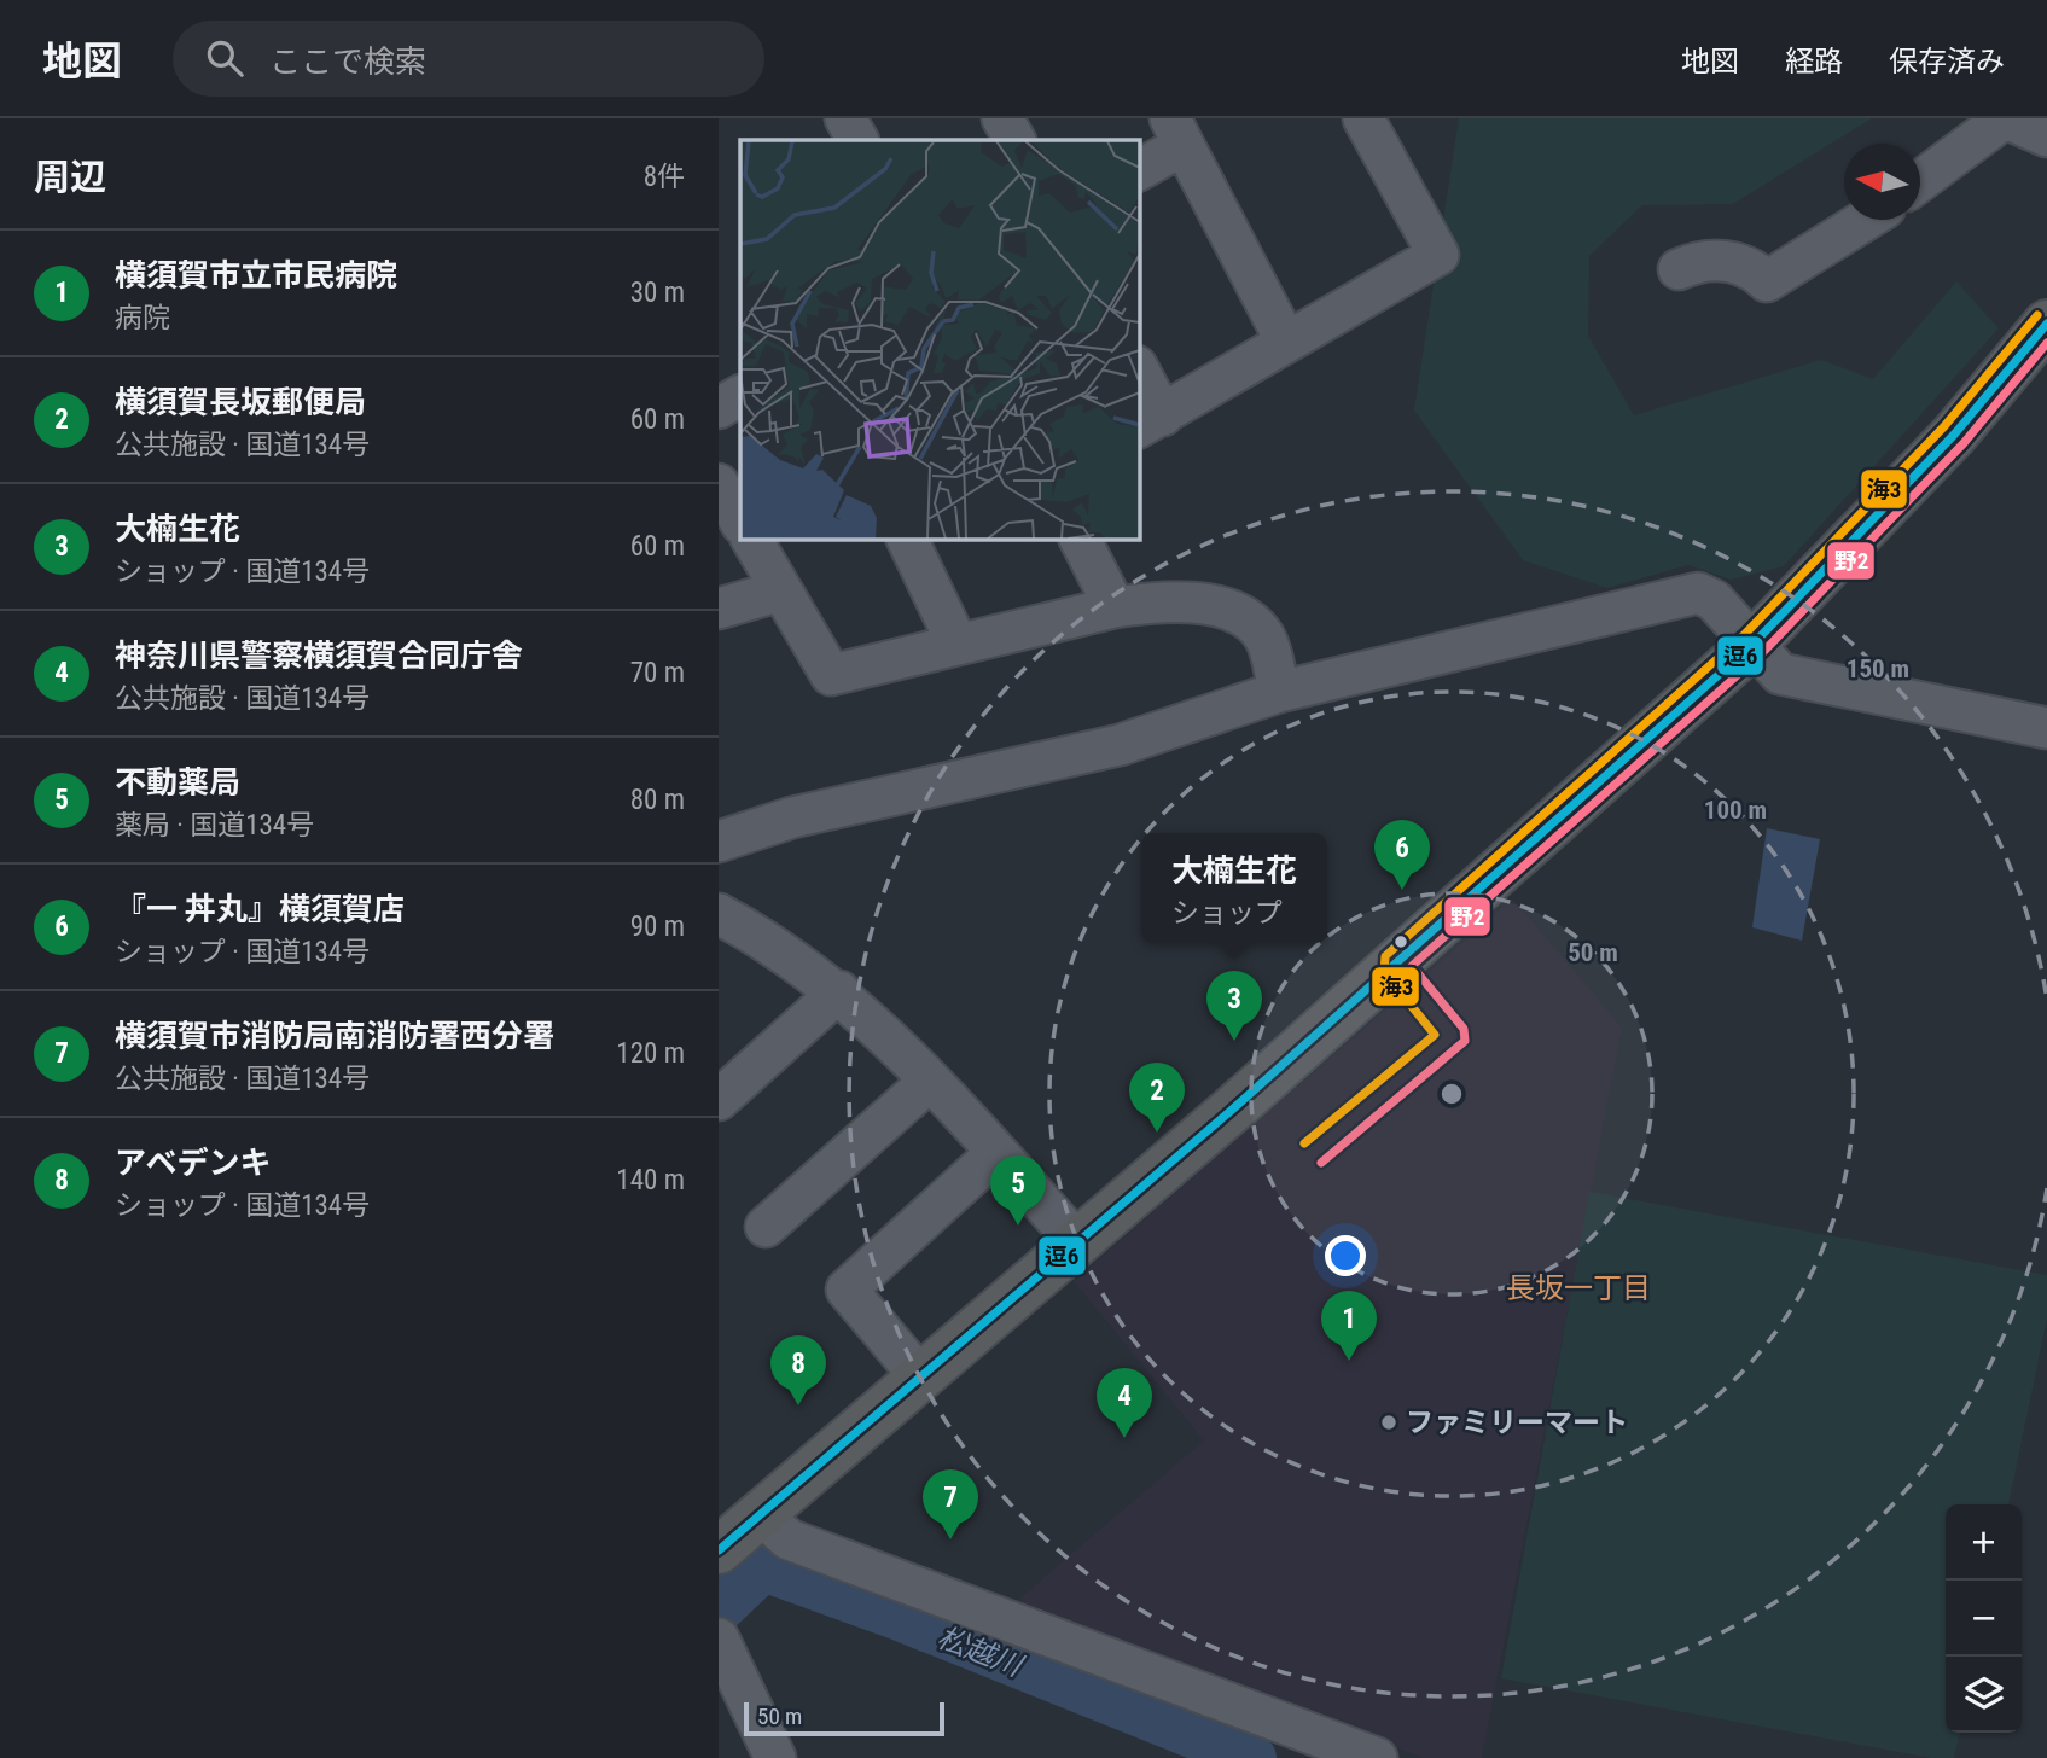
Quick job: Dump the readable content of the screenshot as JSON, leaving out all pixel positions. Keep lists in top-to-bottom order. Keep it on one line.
{"districts":["長坂一丁目"],"water":["松越川"],"places":["ファミリーマート"],"lines":["transit line 海3","transit line 逗6","transit line 野2"],"scale_bar":"50 m","north":"left","page":{"header":"地図","search":"ここで検索","nav":["地図","経路","保存済み"],"heading":["周辺","8件"],"list":[{"mark":"1","name":"横須賀市立市民病院","note":"病院","value":"30 m"},{"mark":"2","name":"横須賀長坂郵便局","note":"公共施設 · 国道134号","value":"60 m"},{"mark":"3","name":"大楠生花","note":"ショップ · 国道134号","value":"60 m"},{"mark":"4","name":"神奈川県警察横須賀合同庁舎","note":"公共施設 · 国道134号","value":"70 m"},{"mark":"5","name":"不動薬局","note":"薬局 · 国道134号","value":"80 m"},{"mark":"6","name":"『一 丼丸』横須賀店","note":"ショップ · 国道134号","value":"90 m"},{"mark":"7","name":"横須賀市消防局南消防署西分署","note":"公共施設 · 国道134号","value":"120 m"},{"mark":"8","name":"アベデンキ","note":"ショップ · 国道134号","value":"140 m"}],"pins":["6","3","2","5","1","8","4","7"],"popup":["大楠生花","ショップ"],"map_buttons":["+","−"],"scale":"50 m"},"rings":["150 m","100 m","50 m"]}
